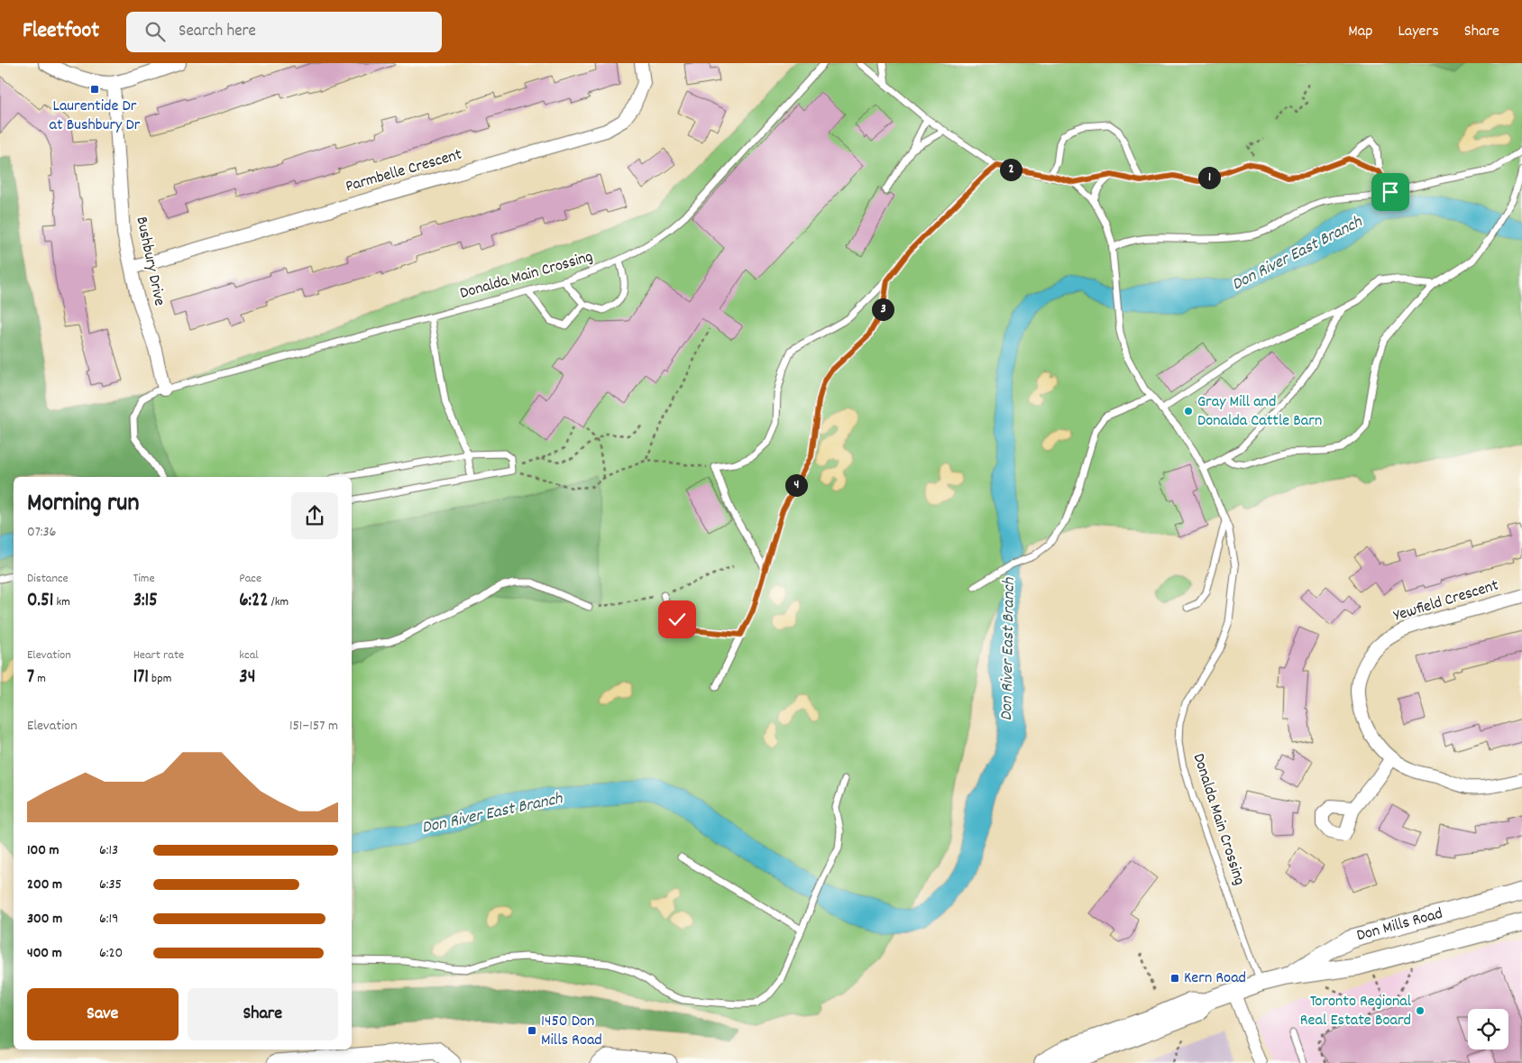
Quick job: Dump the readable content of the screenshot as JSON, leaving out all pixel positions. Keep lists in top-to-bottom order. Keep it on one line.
{"streets":{"main road":["Don Mills Road"],"street":["Parmbelle Crescent","Bushbury Drive","Yewfield Crescent"],"lane":["Donalda Main Crossing"]},"crossings":[["Parmbelle Crescent","Bushbury Drive"],["Bushbury Drive","Donalda Main Crossing"],["Donalda Main Crossing","Don Mills Road"]],"water":["Don River East Branch"],"places":{"transit":["Laurentide Dr at Bushbury Dr","Kern Road","1450 Don Mills Road"],"other":["Gray Mill and Donalda Cattle Barn","Toronto Regional Real Estate Board"]},"page":{"header":"Fleetfoot","search":"Search here","nav":["Map","Layers","Share"],"pins":["2","1","3","4"],"heading":["Morning run","07:36"],"stats":[["Distance","0.51 km"],["Time","3:15"],["Pace","6:22 /km"],["Elevation","7 m"],["Heart rate","171 bpm"],["kcal","34"]],"chart":["Elevation","151–157 m"],"list":[{"name":"100 m","note":"6:13"},{"name":"200 m","note":"6:35"},{"name":"300 m","note":"6:19"},{"name":"400 m","note":"6:20"}],"buttons":["Save","Share"]}}
